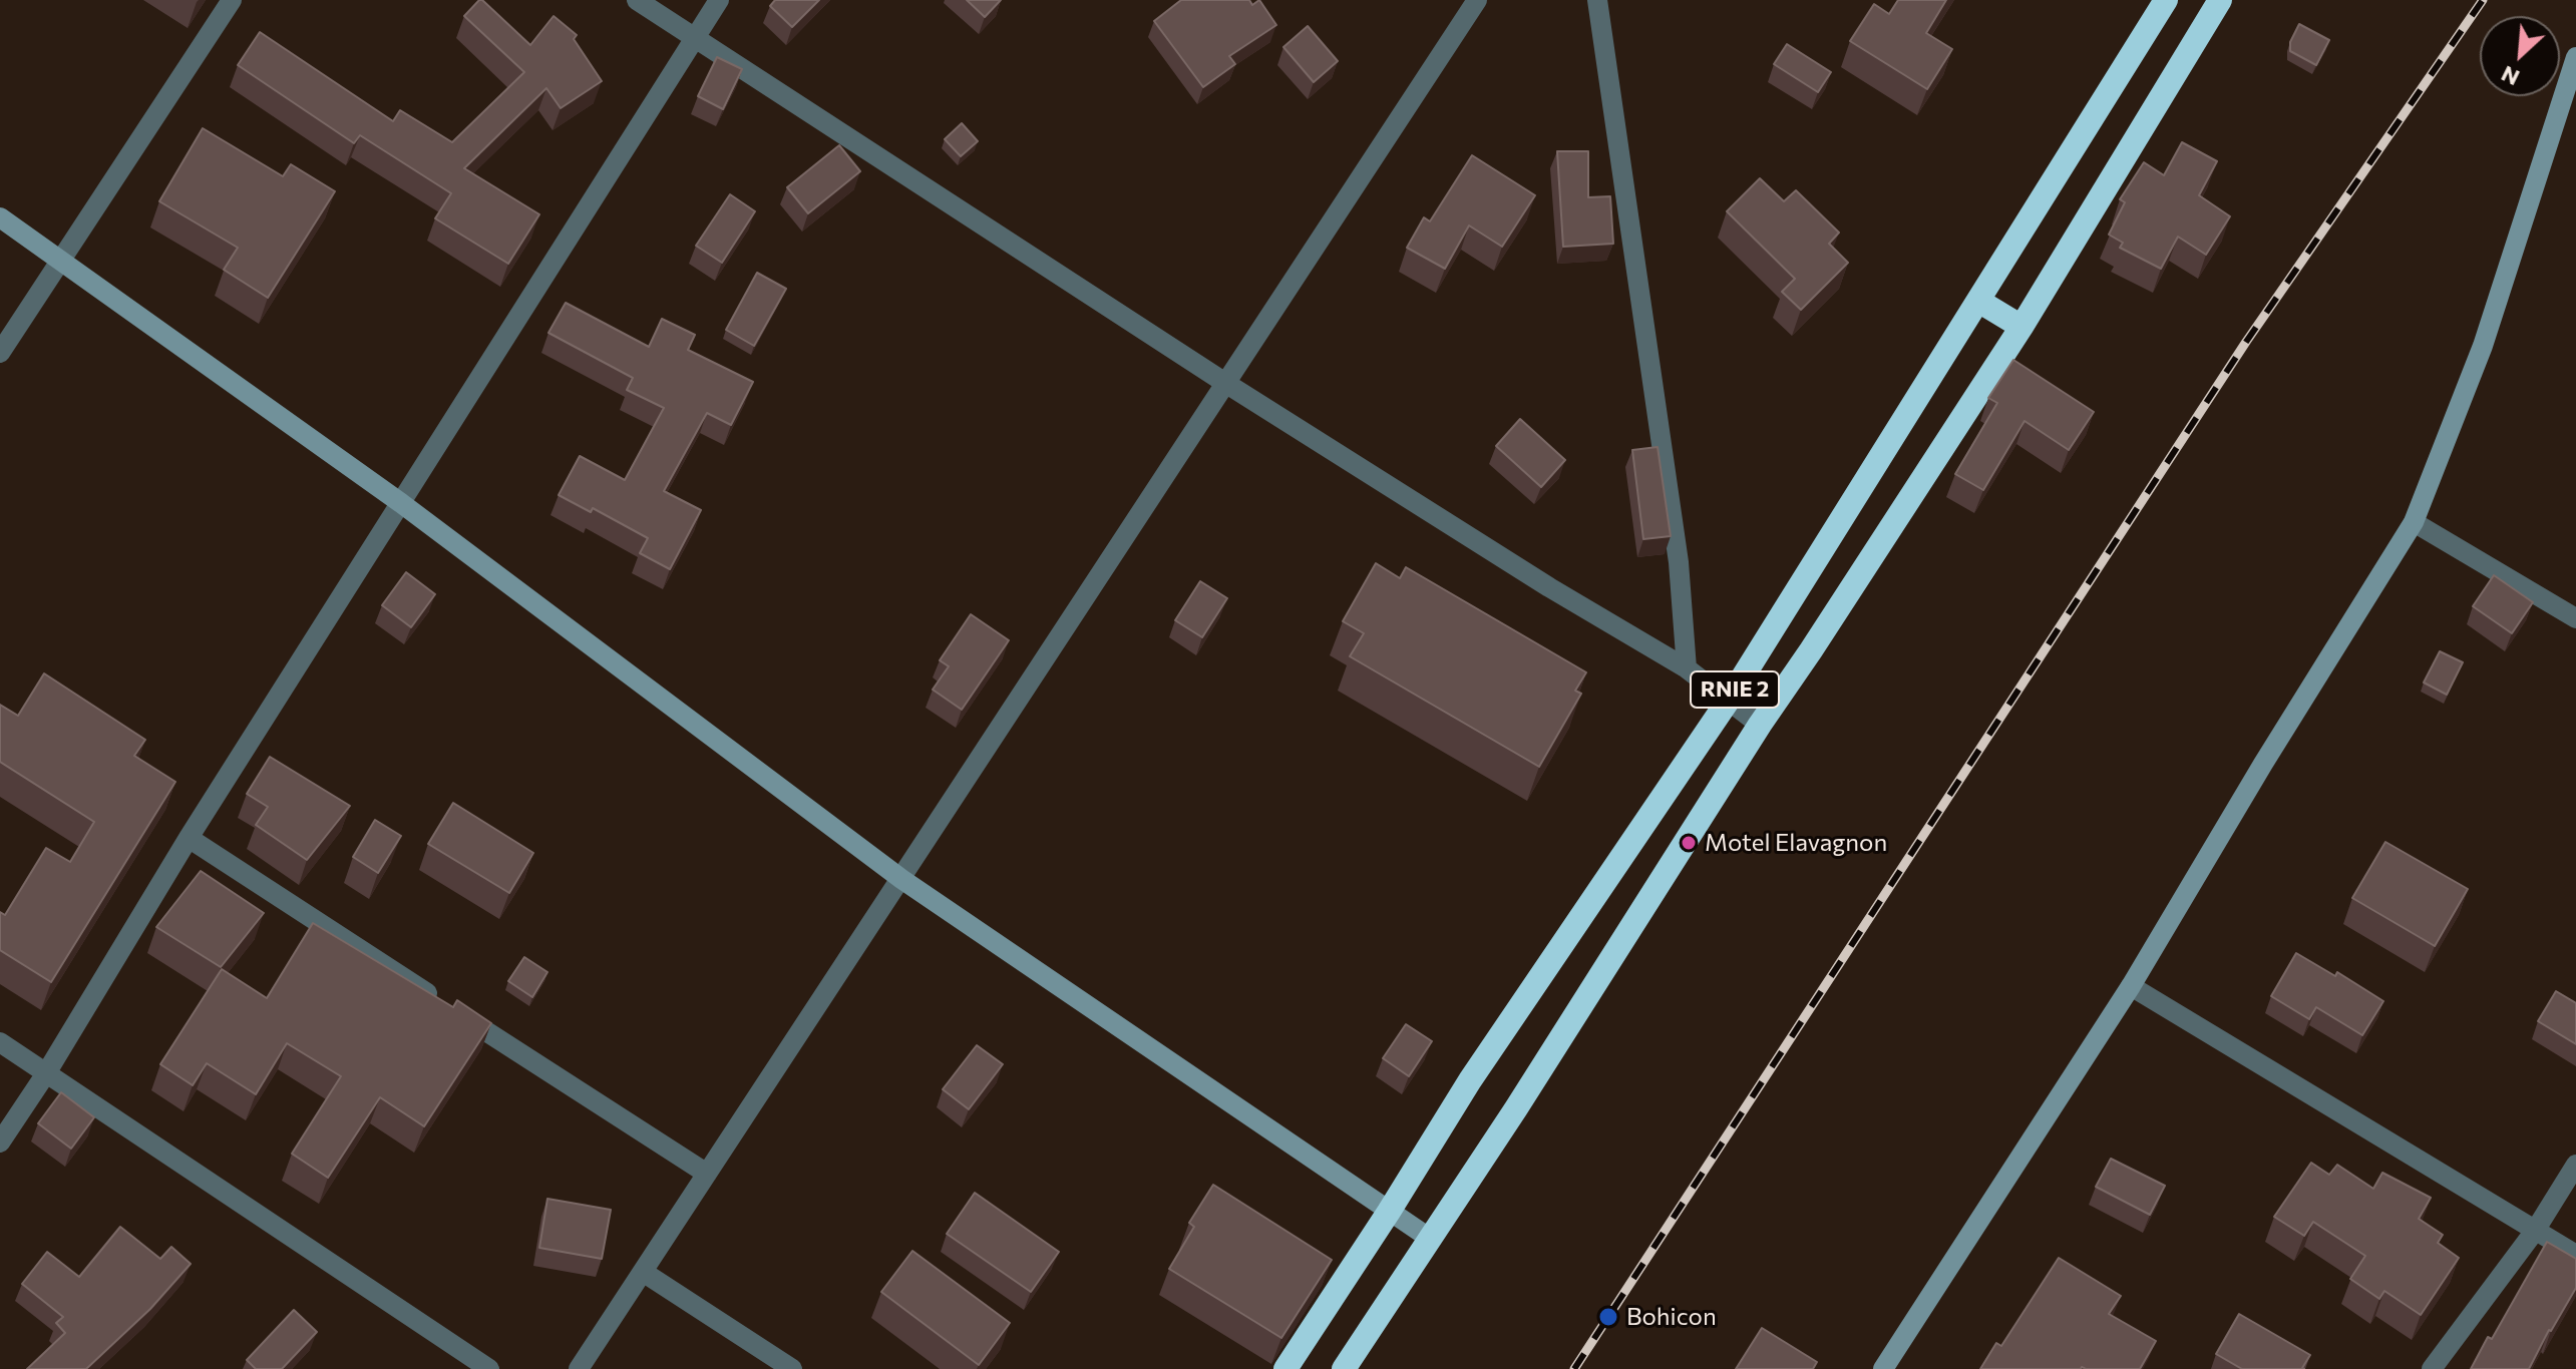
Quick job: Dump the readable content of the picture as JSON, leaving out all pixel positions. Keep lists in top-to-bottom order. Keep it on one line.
{"streets":{"highway":["RNIE 2"]},"places":["Motel Elavagnon","Bohicon"],"north":"bottom left"}
